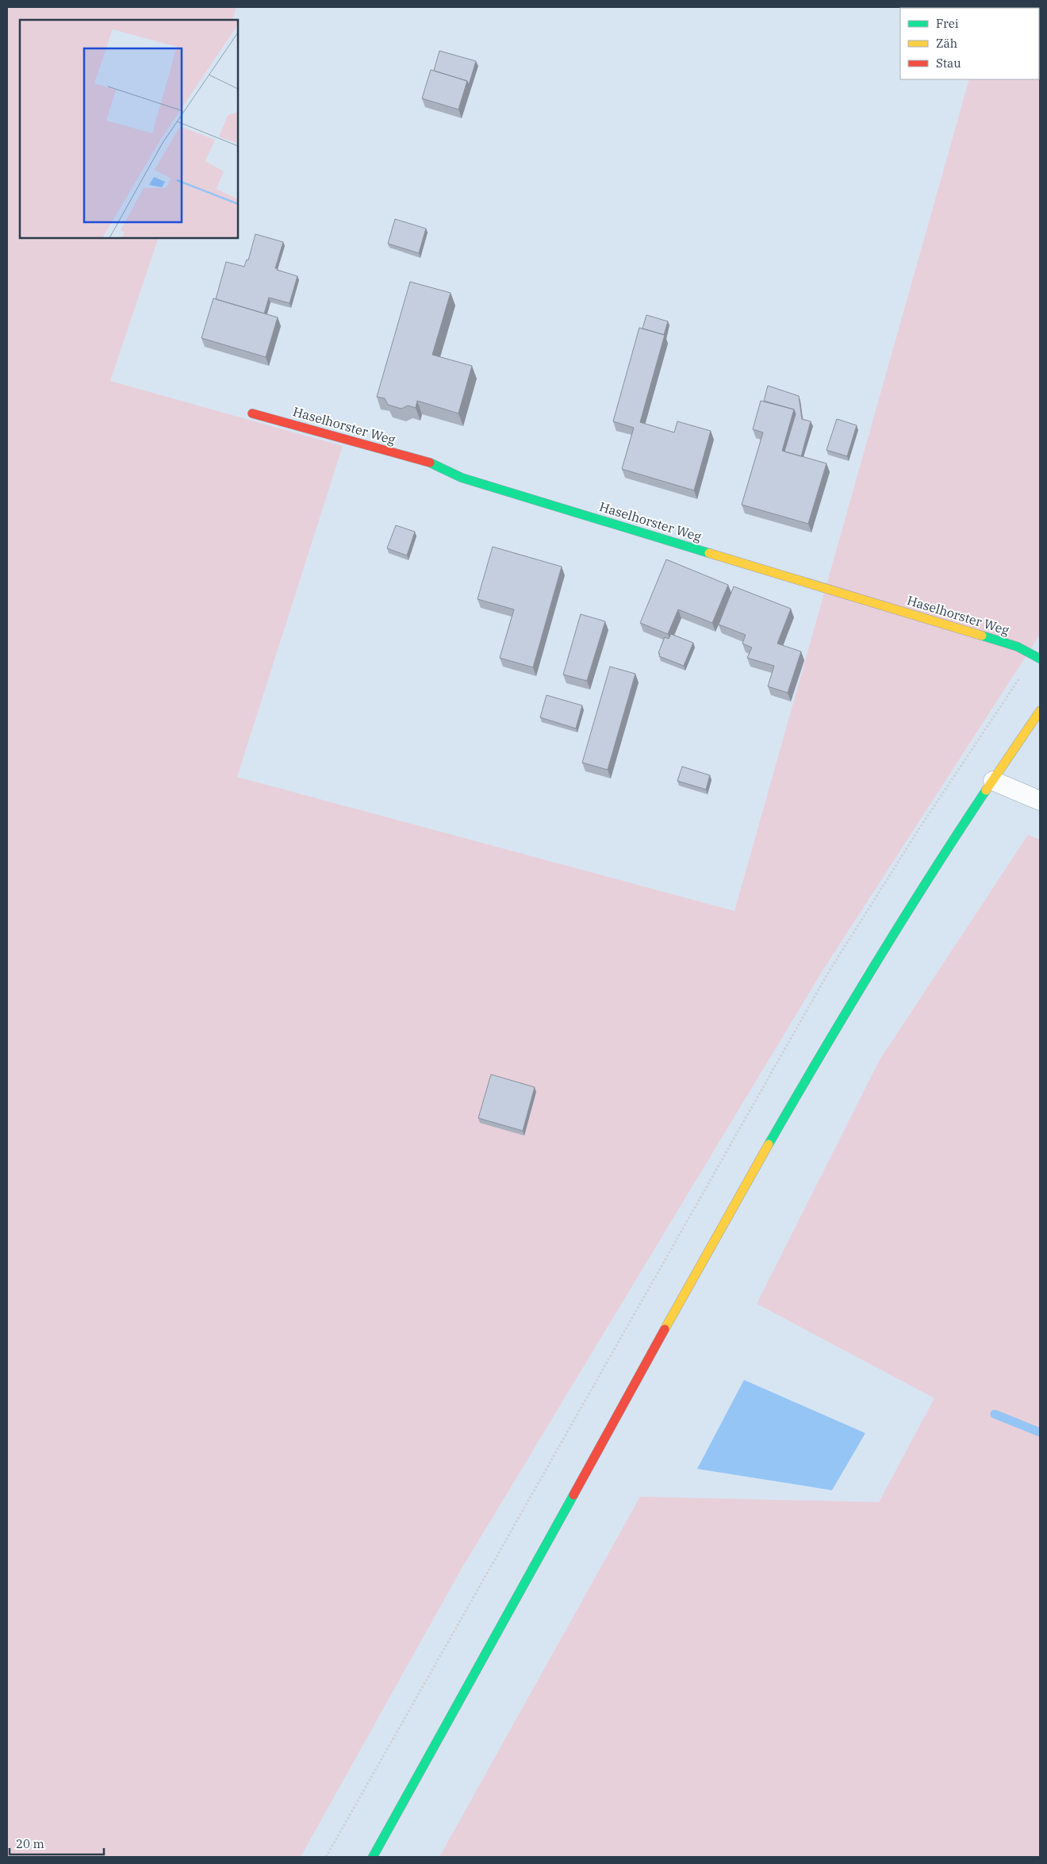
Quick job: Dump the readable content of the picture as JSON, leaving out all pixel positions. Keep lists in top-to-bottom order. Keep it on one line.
{"streets":{"main road":["Haselhorster Weg"]},"legend":["Frei","Zäh","Stau"],"scale_bar":"20 m"}
